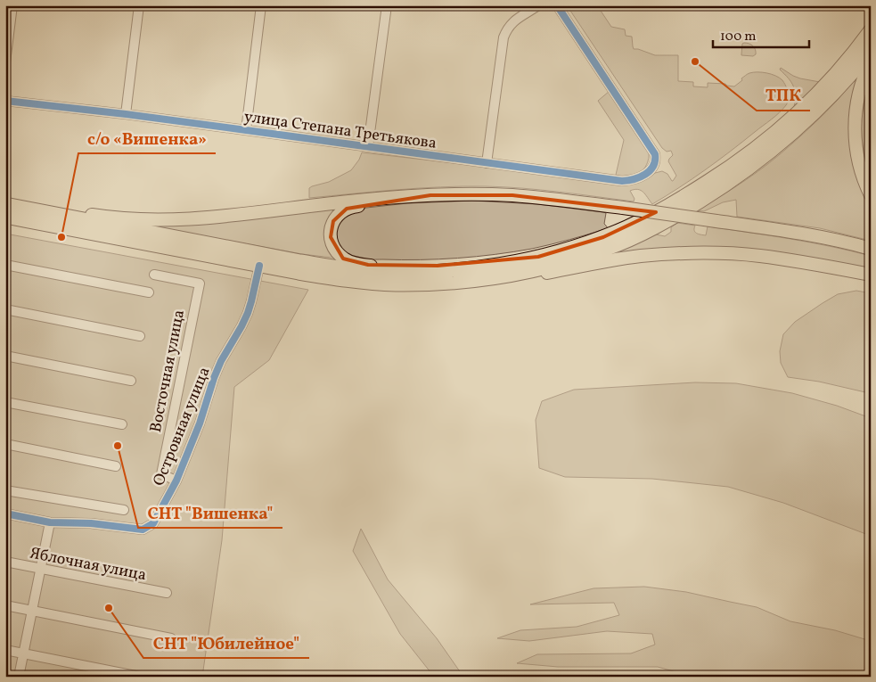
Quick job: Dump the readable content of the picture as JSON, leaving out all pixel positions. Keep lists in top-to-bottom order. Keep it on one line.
{"streets":{"street":["улица Степана Третьякова","Восточная улица","Островная улица","Яблочная улица"]},"crossings":[["Восточная улица","Островная улица"]],"places":["ТПК","с/о «Вишенка»","СНТ \"Вишенка\"","СНТ \"Юбилейное\""],"scale_bar":"100 m"}
